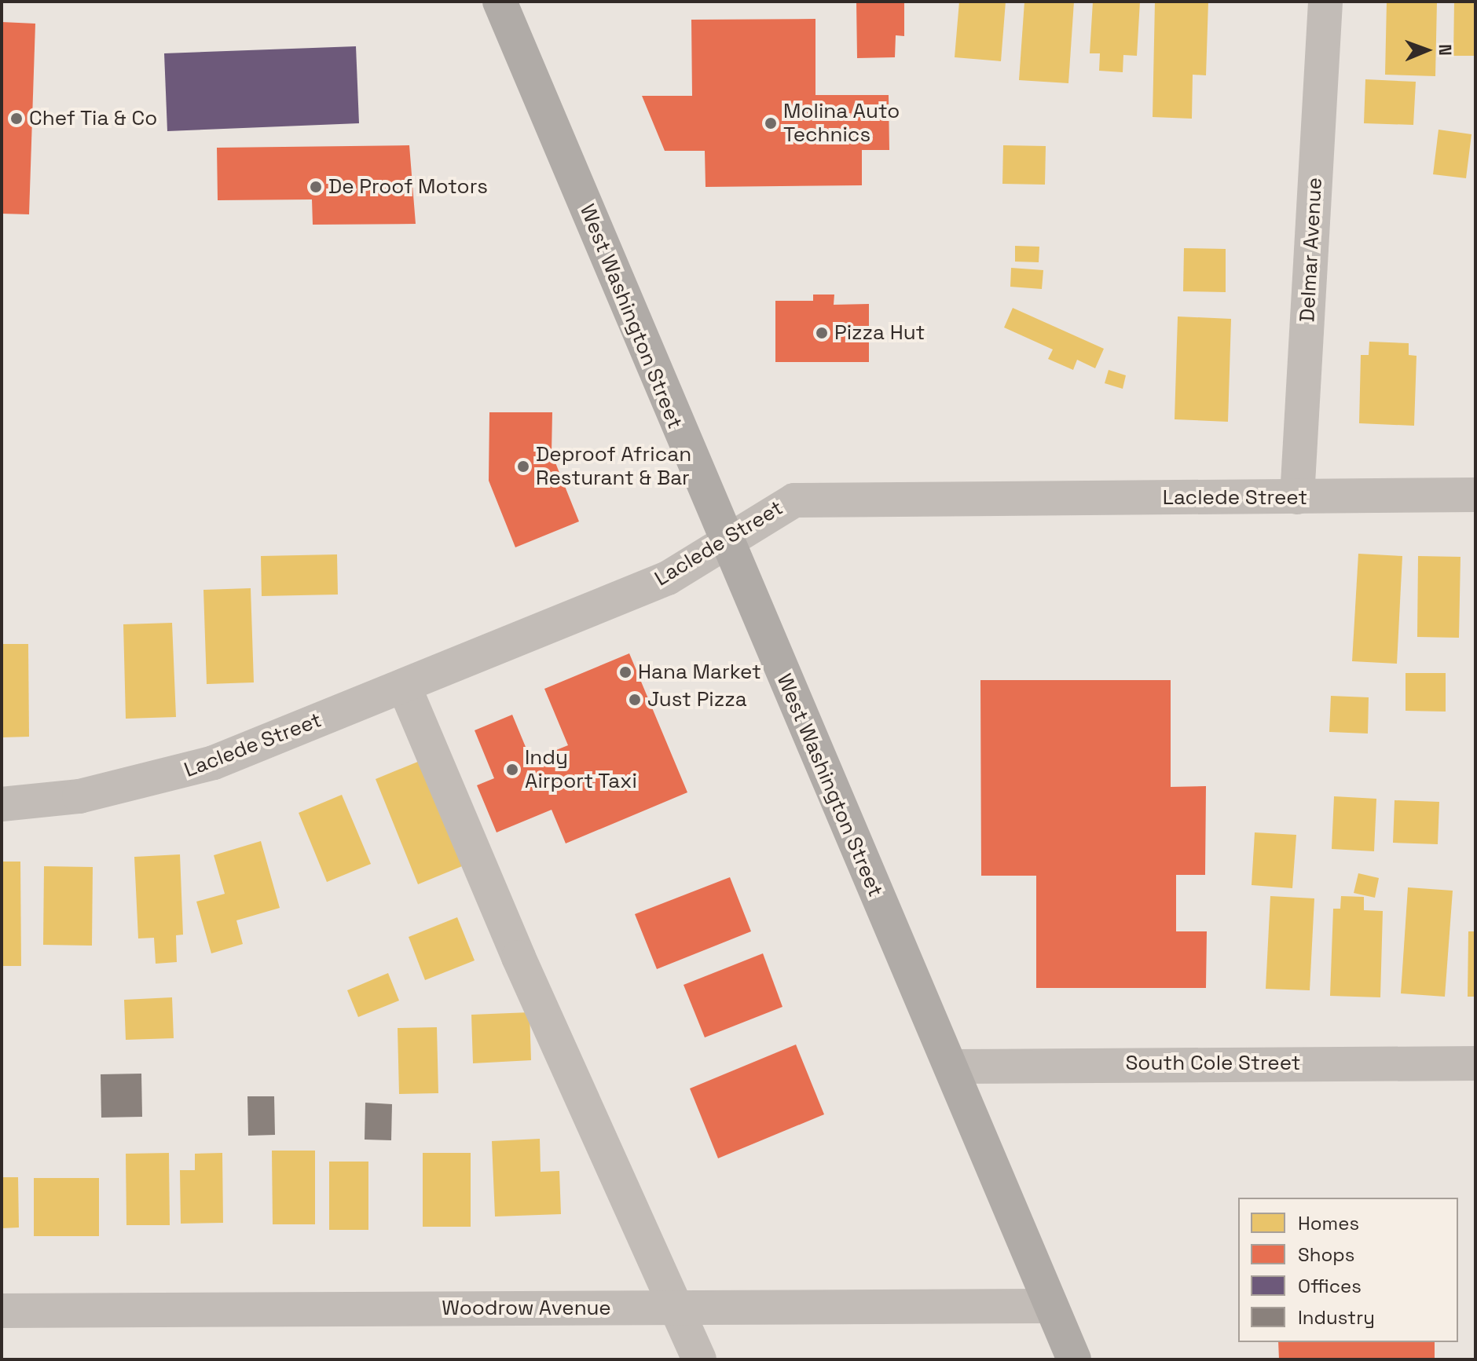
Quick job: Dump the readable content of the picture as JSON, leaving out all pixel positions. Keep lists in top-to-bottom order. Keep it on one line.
{"streets":{"main road":["West Washington Street"],"street":["Delmar Avenue","Laclede Street","South Cole Street","Woodrow Avenue"]},"crossings":[["Delmar Avenue","Laclede Street"],["West Washington Street","Laclede Street"],["West Washington Street","South Cole Street"],["West Washington Street","Woodrow Avenue"]],"places":["Chef Tia & Co","Molina Auto Technics","De Proof Motors","Pizza Hut","Deproof African Resturant & Bar","Hana Market","Just Pizza","Indy Airport Taxi"],"legend":["Homes","Shops","Offices","Industry"],"north":"right"}
